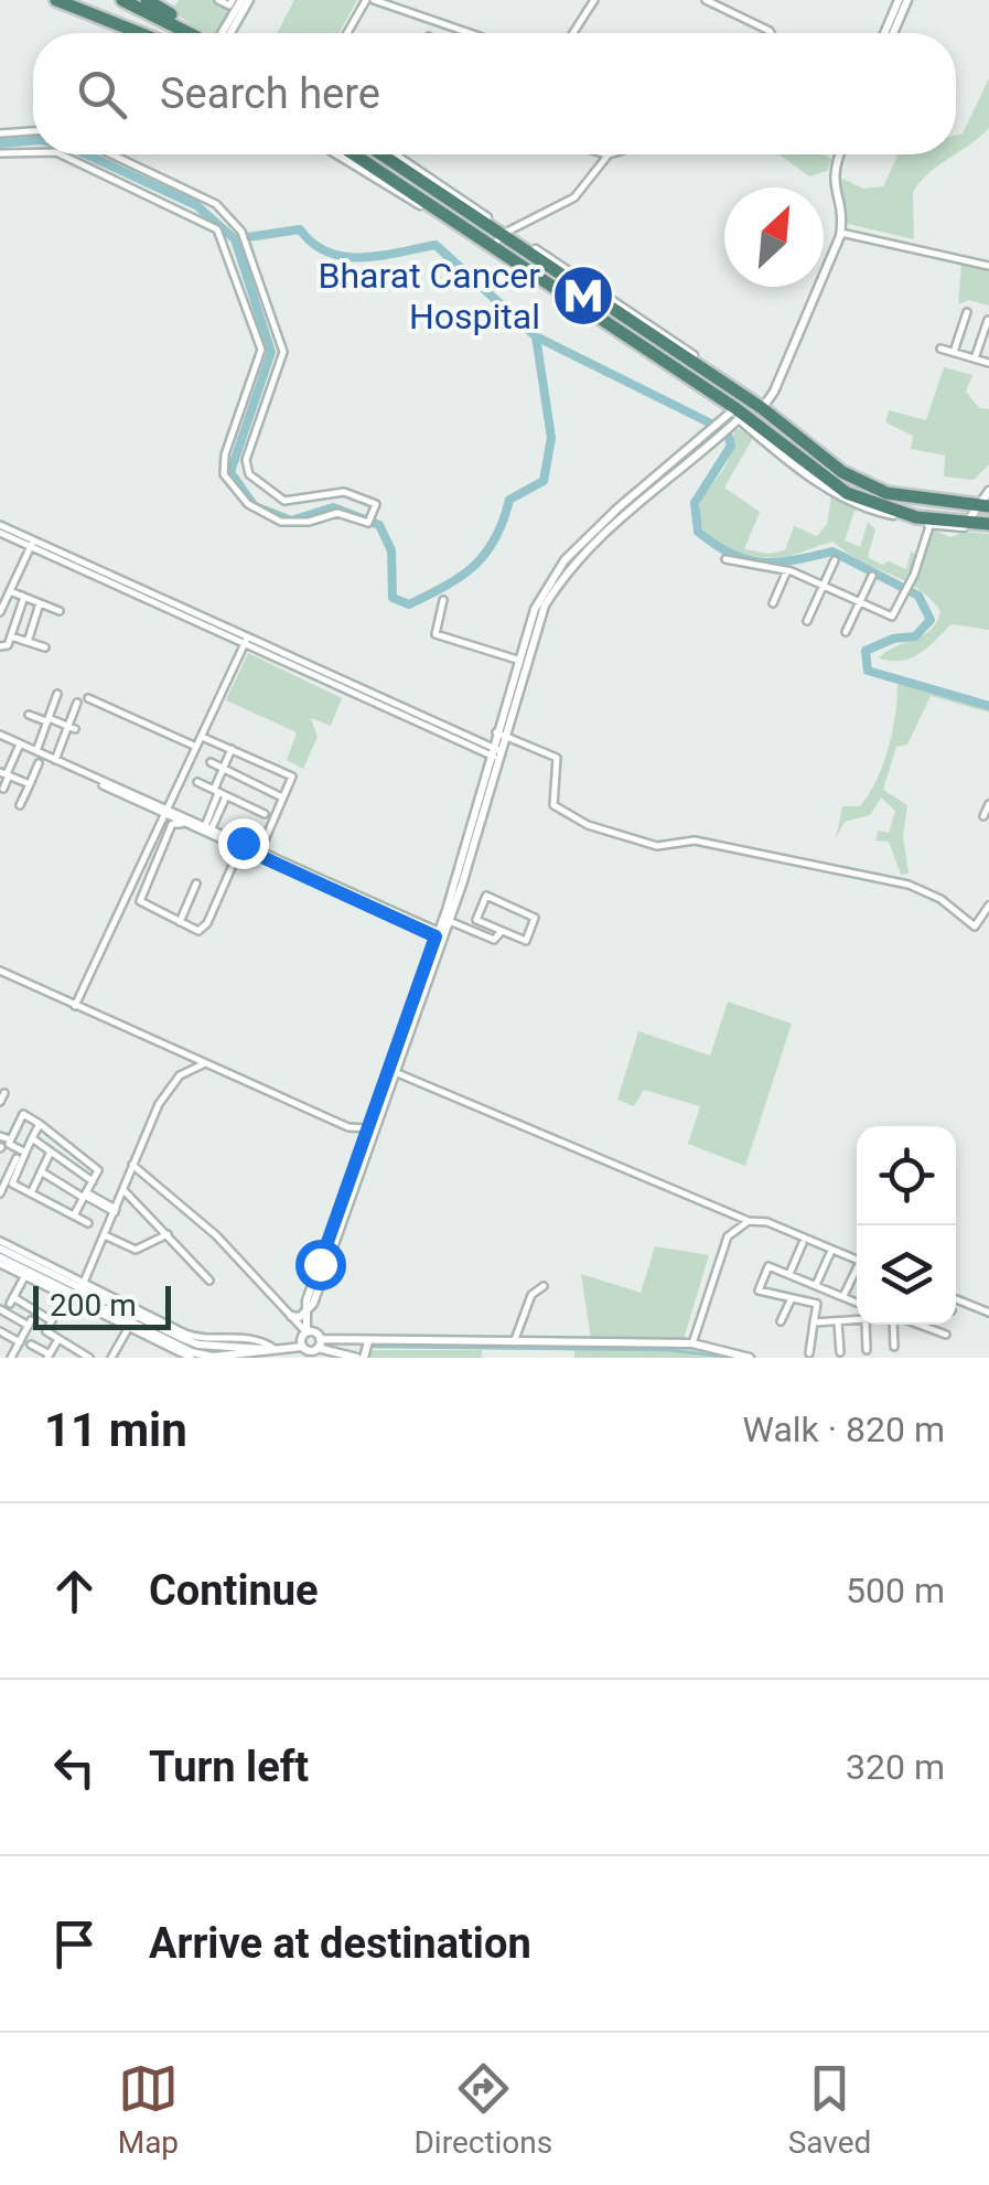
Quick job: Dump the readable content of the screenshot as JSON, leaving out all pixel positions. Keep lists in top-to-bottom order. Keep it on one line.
{"places":{"metro station":["Bharat Cancer Hospital"]},"scale_bar":"200 m","north":"top right","page":{"search":"Search here","scale":"200 m","heading":["11 min","Walk · 820 m"],"list":[["Continue","500 m"],["Turn left","320 m"],"Arrive at destination"],"nav":["Map","Directions","Saved"]}}
